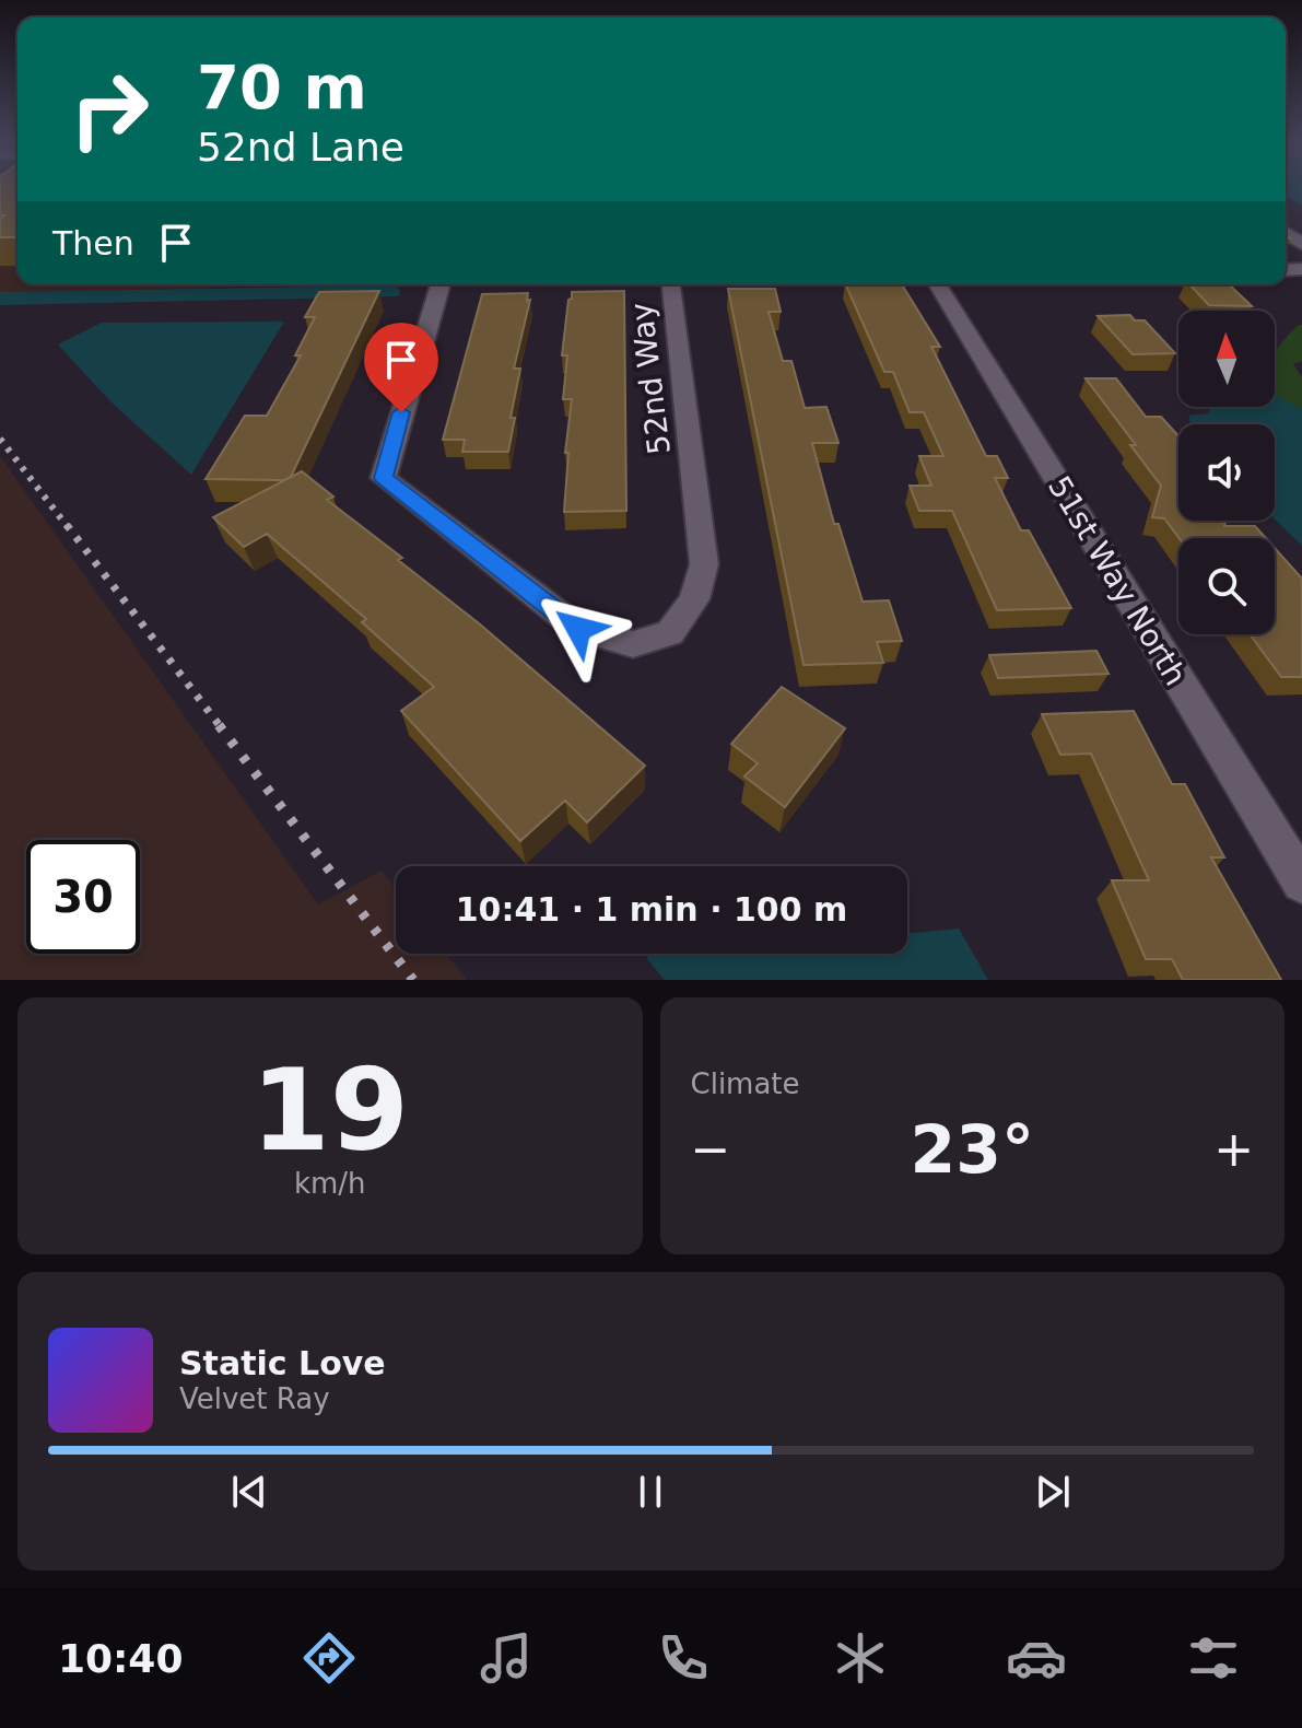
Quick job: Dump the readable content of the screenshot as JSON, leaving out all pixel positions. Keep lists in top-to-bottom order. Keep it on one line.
{"streets":{"street":["52nd Way","51st Way North"]},"north":"top","page":{"turn":["70 m","52nd Lane"],"then":"Then","limit":"30","trip":"10:41 · 1 min · 100 m","tile":[["19","km/h"],"Climate"],"heat":["−","23°","+"],"song":["Static Love","Velvet Ray"],"tabs":"10:40"}}
